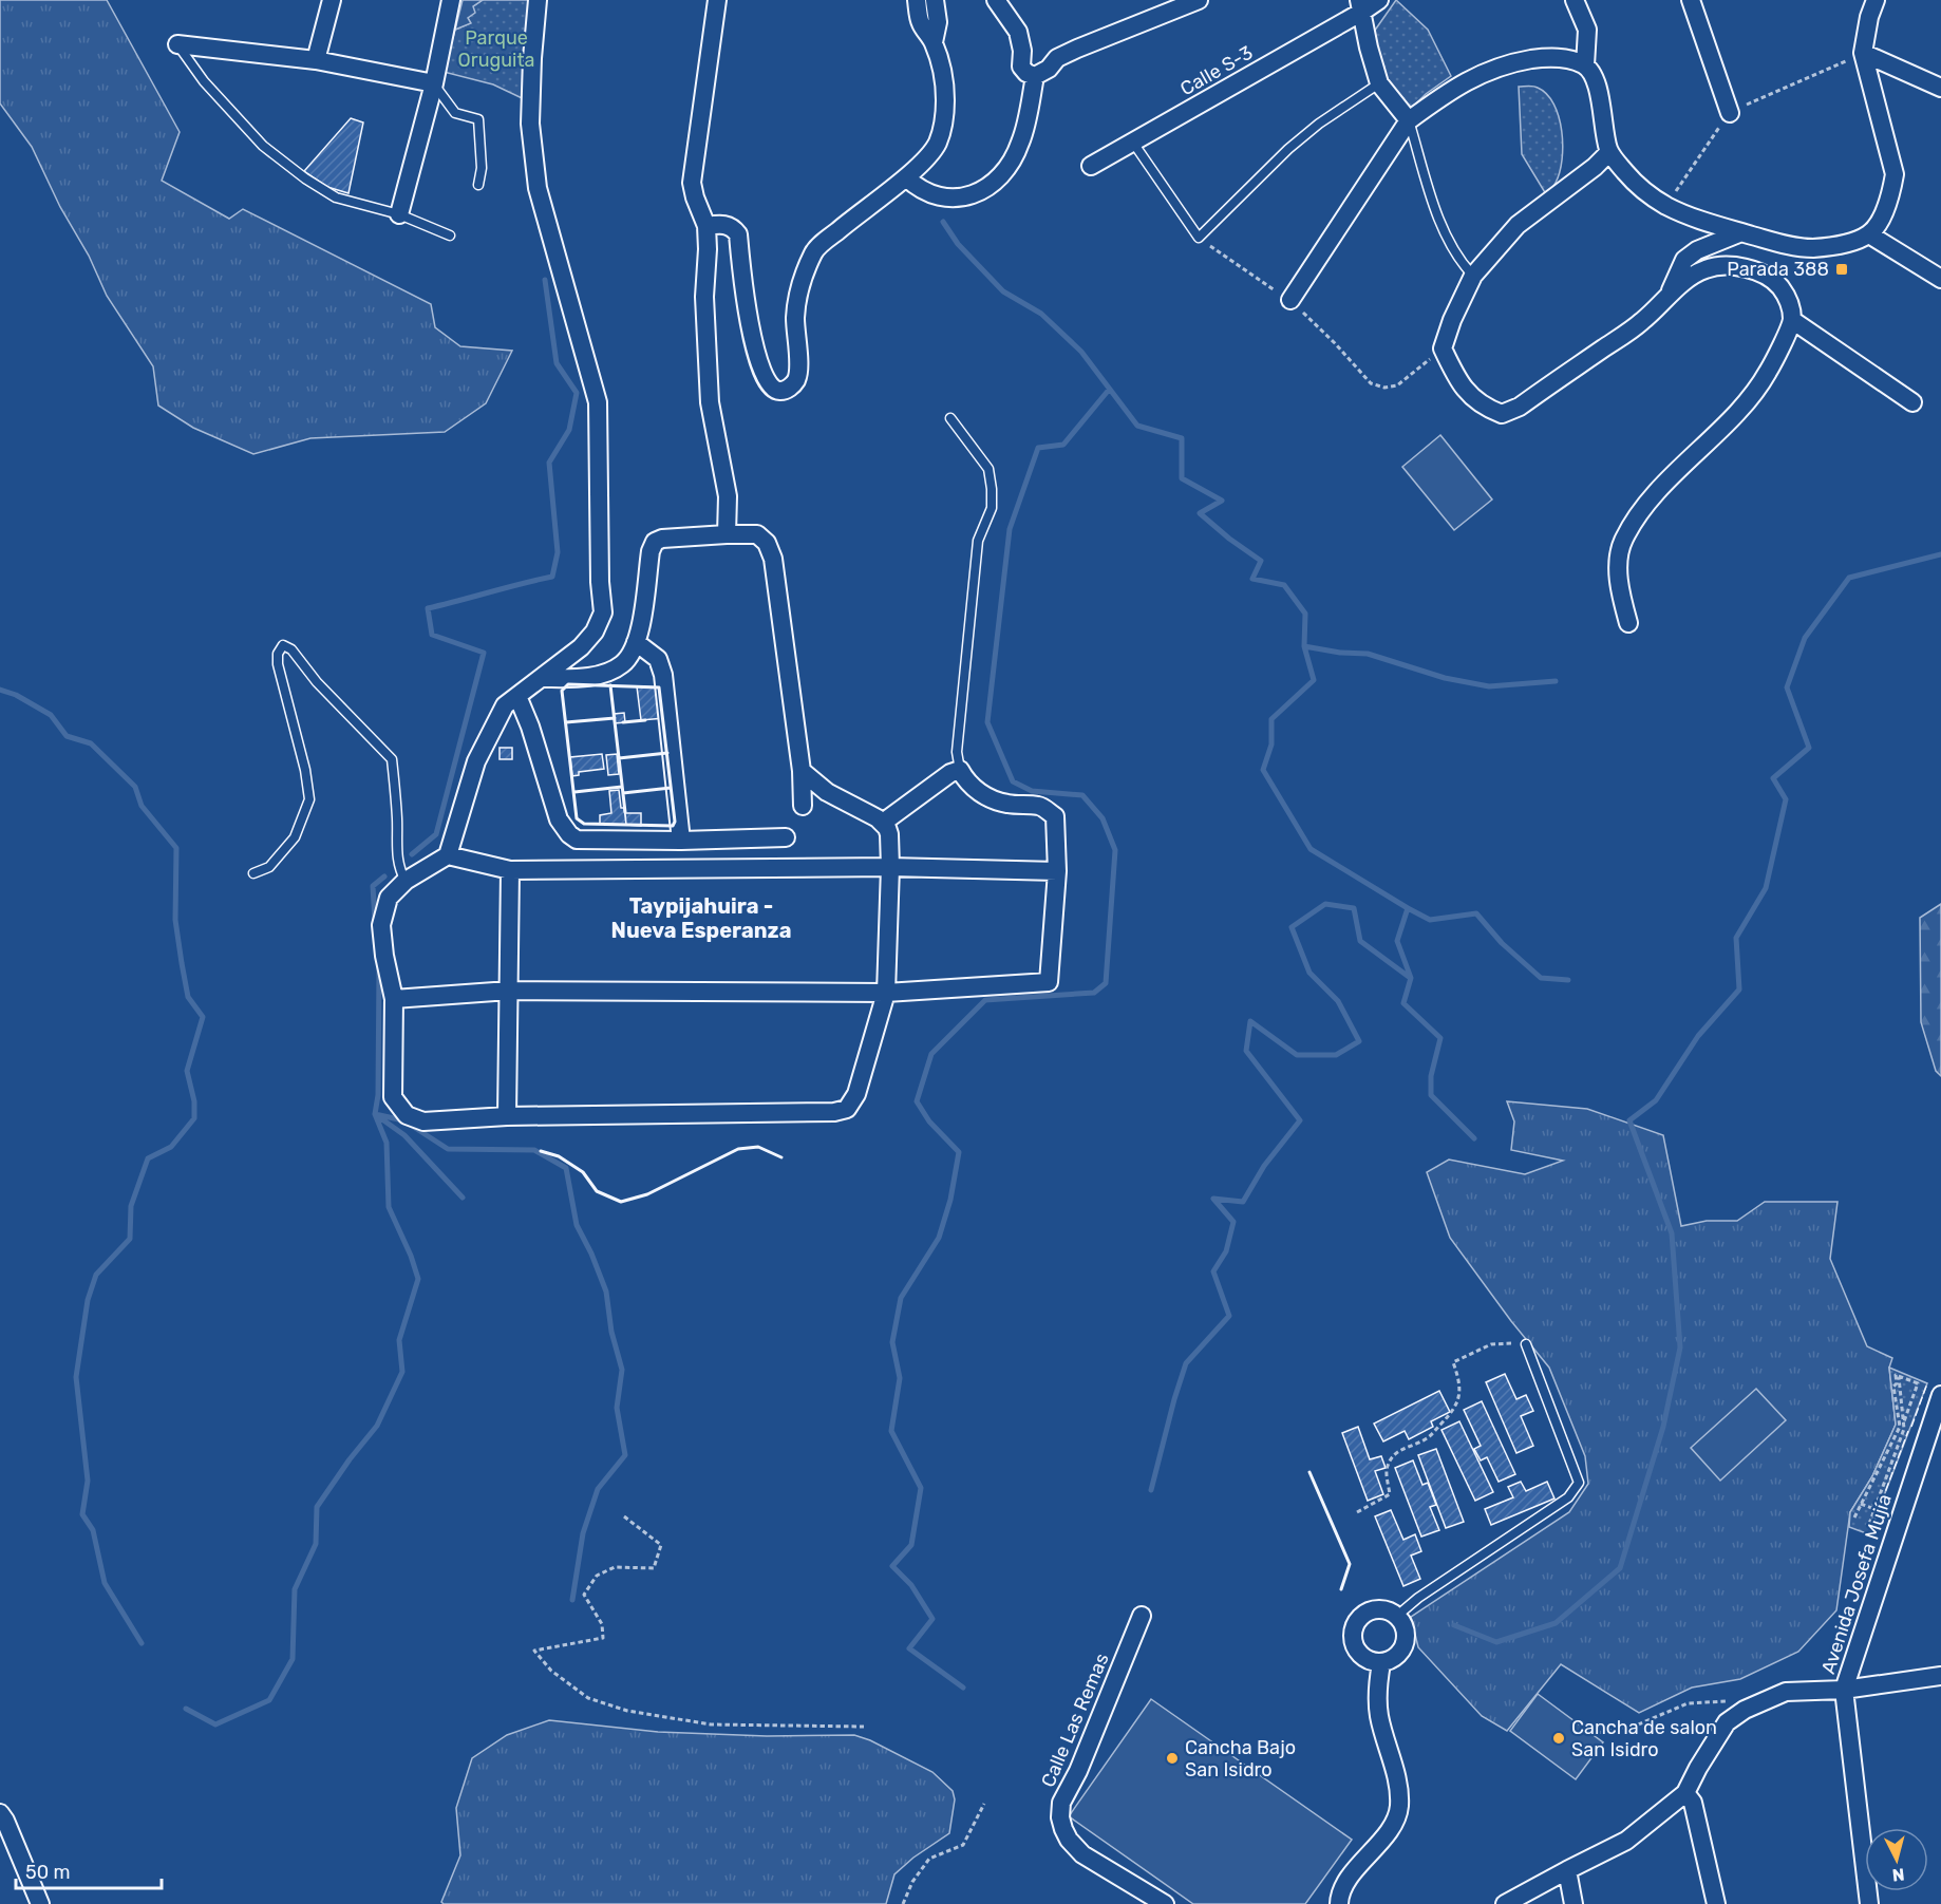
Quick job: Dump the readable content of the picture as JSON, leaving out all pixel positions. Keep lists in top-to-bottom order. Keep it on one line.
{"streets":{"street":["Calle S-3","Avenida Josefa Mujía","Calle Las Remas"]},"districts":["Taypijahuira - Nueva Esperanza"],"parks":["Parque Oruguita"],"places":{"transit":["Parada 388"],"other":["Cancha de salon San Isidro","Cancha Bajo San Isidro"]},"scale_bar":"50 m","north":"bottom"}
